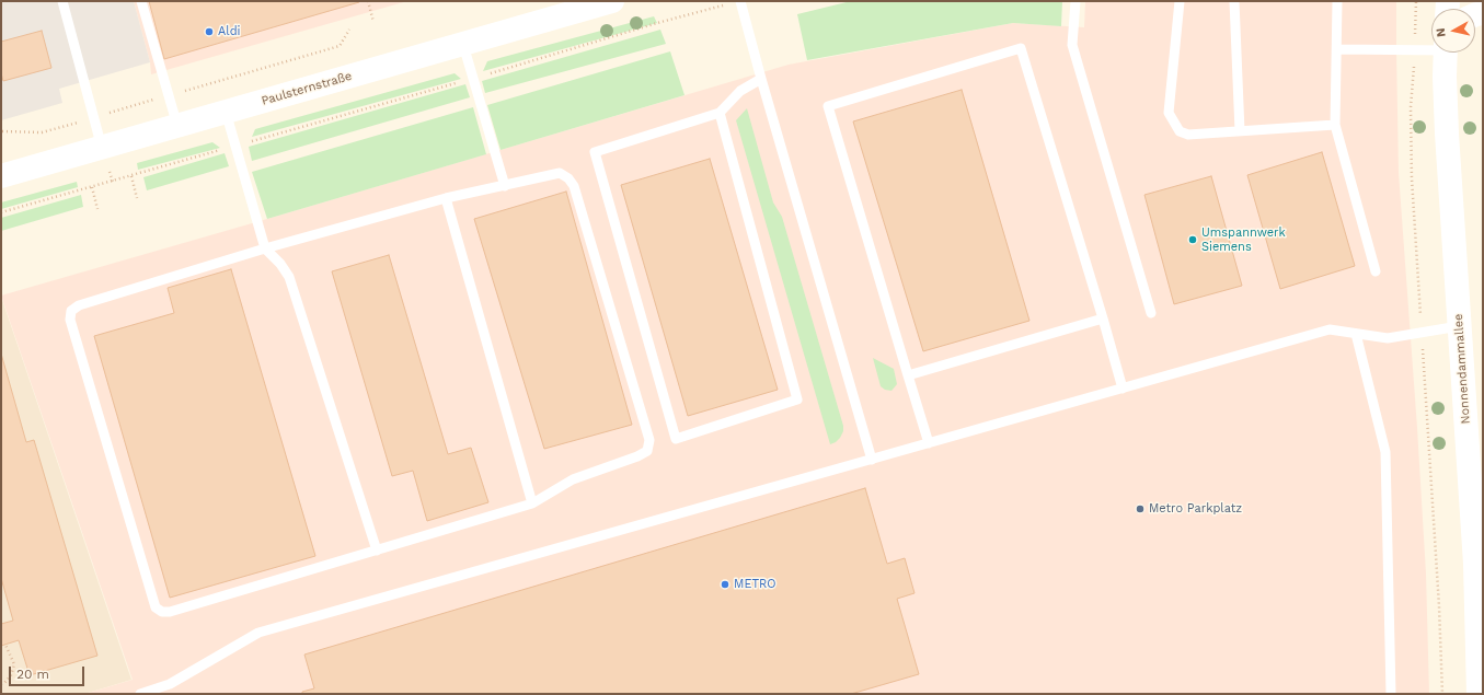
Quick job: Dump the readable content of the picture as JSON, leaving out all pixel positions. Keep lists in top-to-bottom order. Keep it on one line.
{"streets":{"main road":["Paulsternstraße","Nonnendammallee"]},"places":["Aldi","Umspannwerk Siemens","Metro Parkplatz","METRO"],"scale_bar":"20 m","north":"left"}
